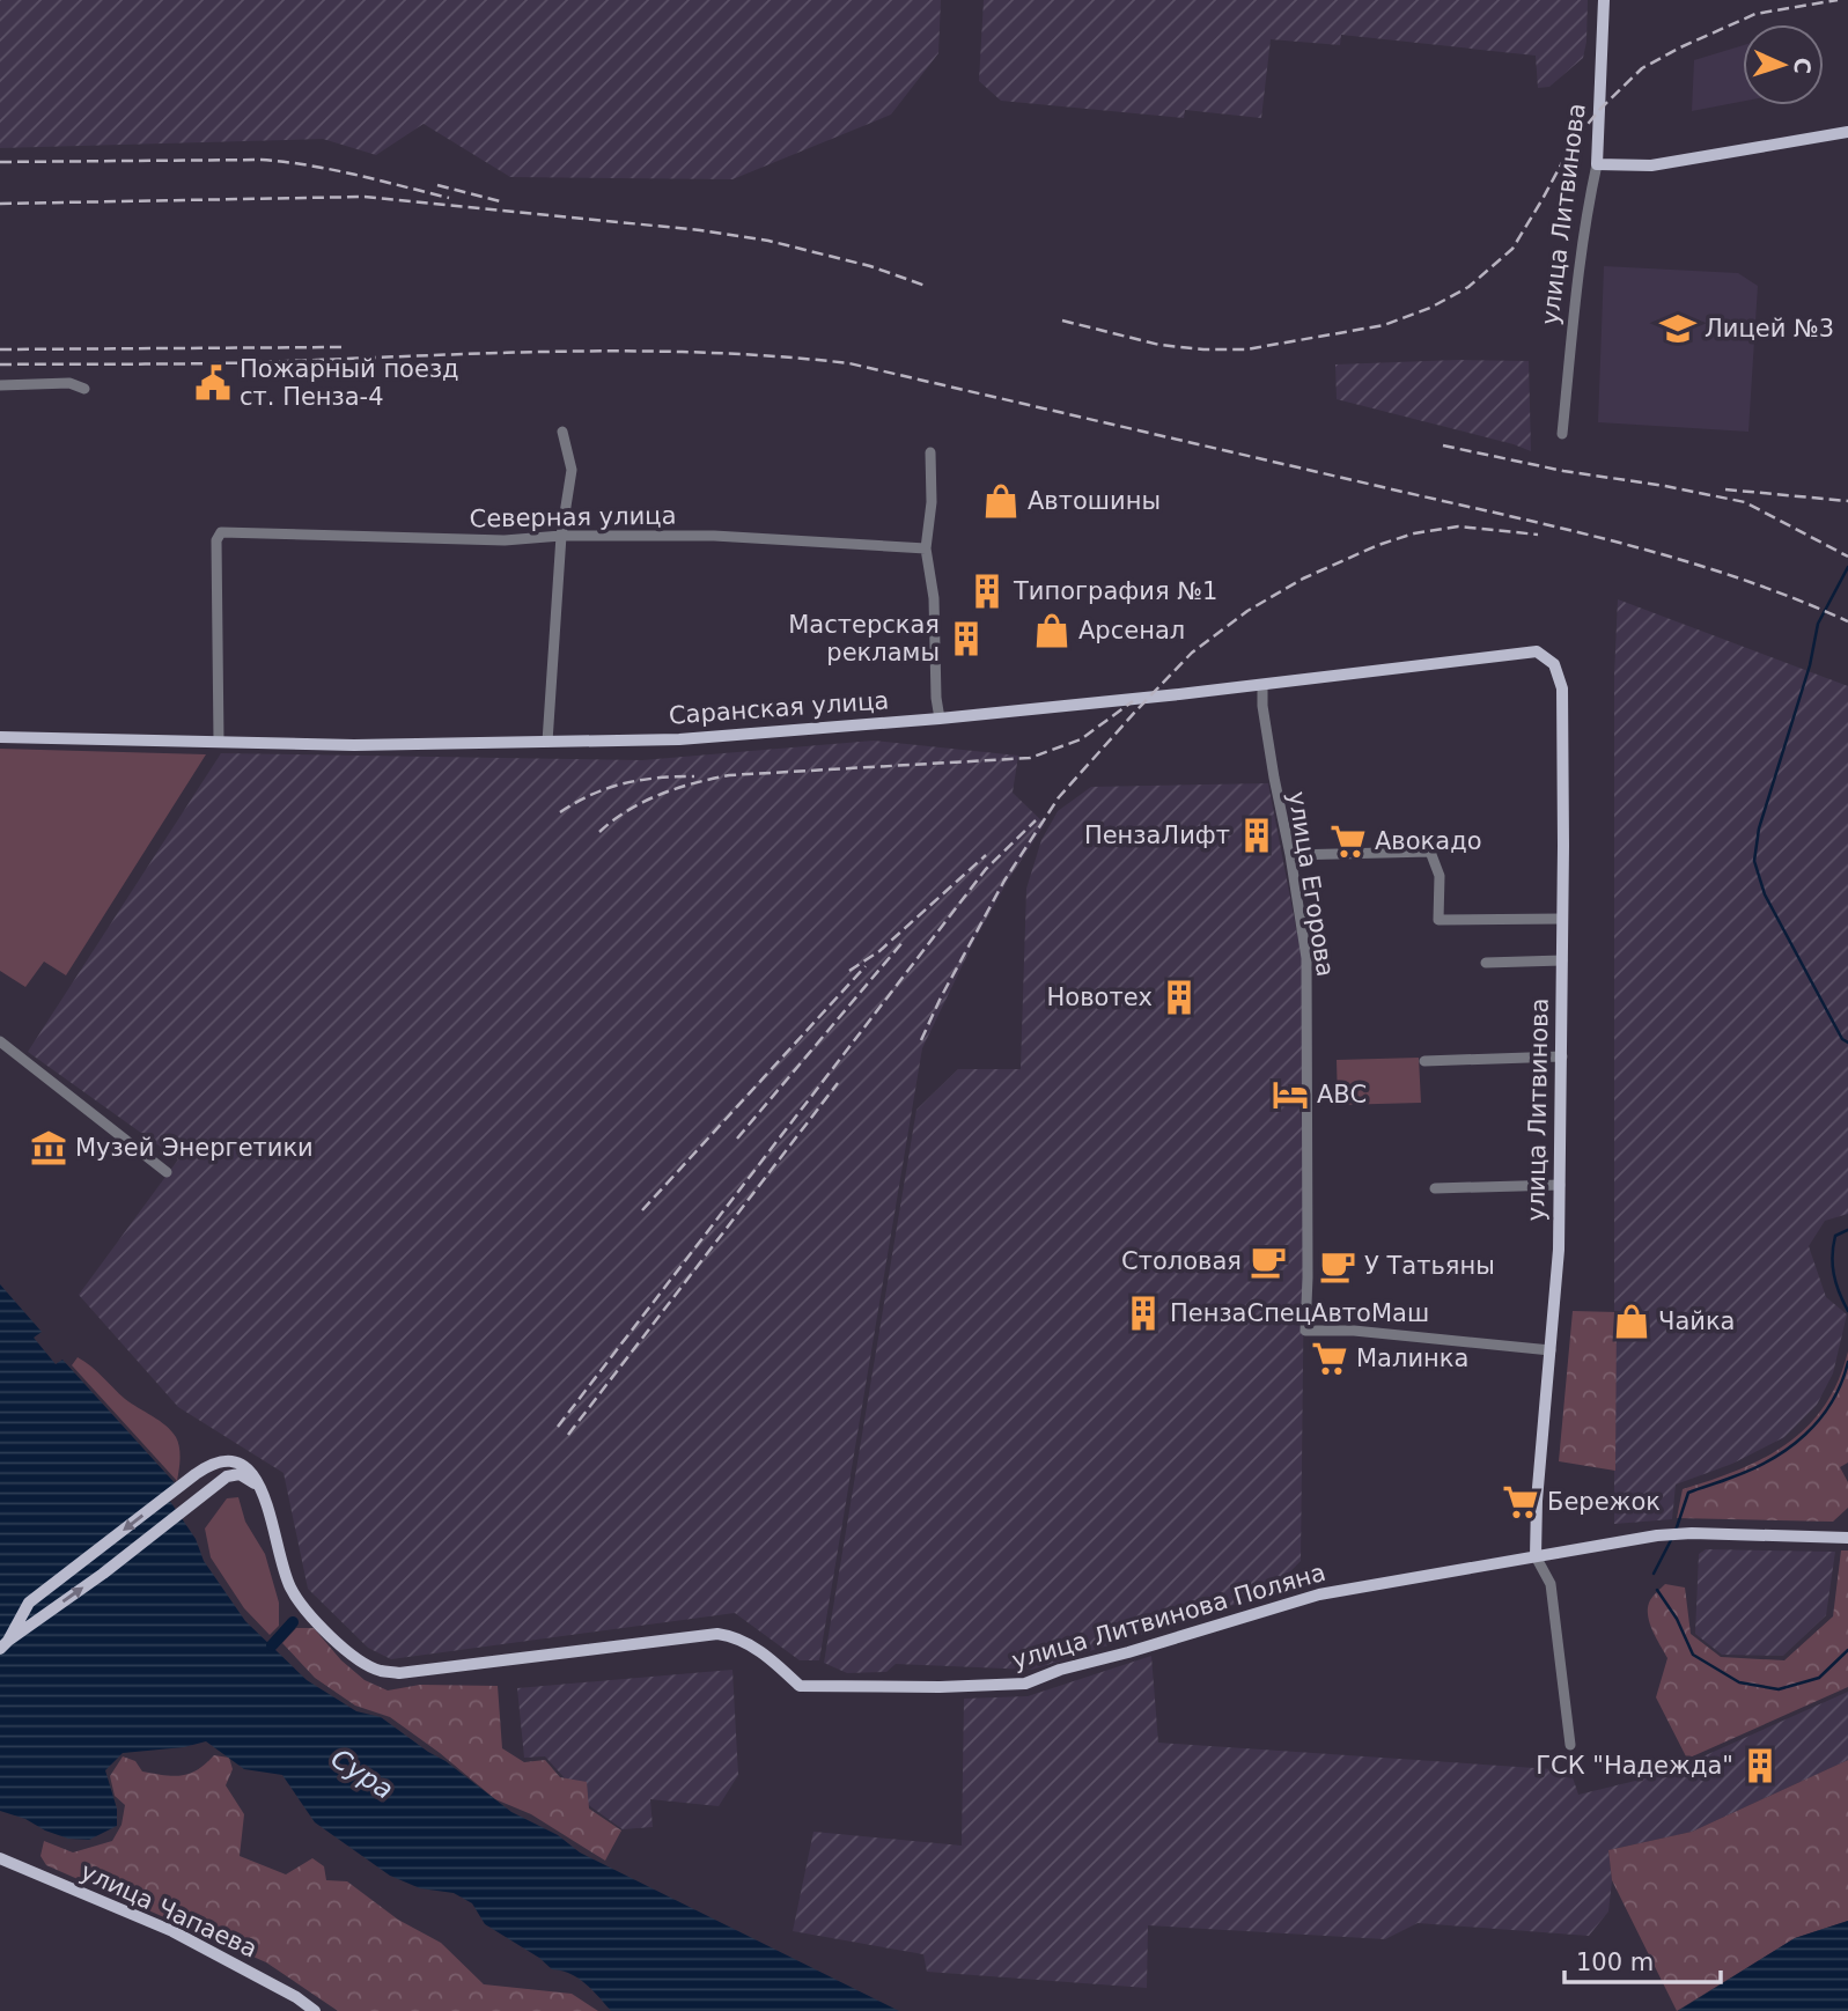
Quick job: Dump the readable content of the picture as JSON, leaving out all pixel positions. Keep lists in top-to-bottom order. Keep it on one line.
{"streets":{"main road":["улица Литвинова","Саранская улица","улица Литвинова Поляна","улица Чапаева"],"street":["Северная улица","улица Егорова"]},"crossings":[["улица Литвинова","Саранская улица"],["улица Литвинова","улица Егорова"],["улица Литвинова","улица Литвинова Поляна"],["Северная улица","Саранская улица"],["Саранская улица","улица Егорова"]],"water":["Сура"],"places":{"school or university":["Лицей №3"],"public building":["Пожарный поезд ст. Пенза-4"],"shop":["Автошины","Арсенал","Чайка"],"building":["Типография №1","Мастерская рекламы","ПензаЛифт","Новотех","ПензаСпецАвтоМаш","ГСК \"Надежда\""],"supermarket":["Авокадо","Малинка","Бережок"],"hotel":["ABC"],"museum":["Музей Энергетики"],"cafe":["Столовая","У Татьяны"]},"scale_bar":"100 m","north":"right"}
